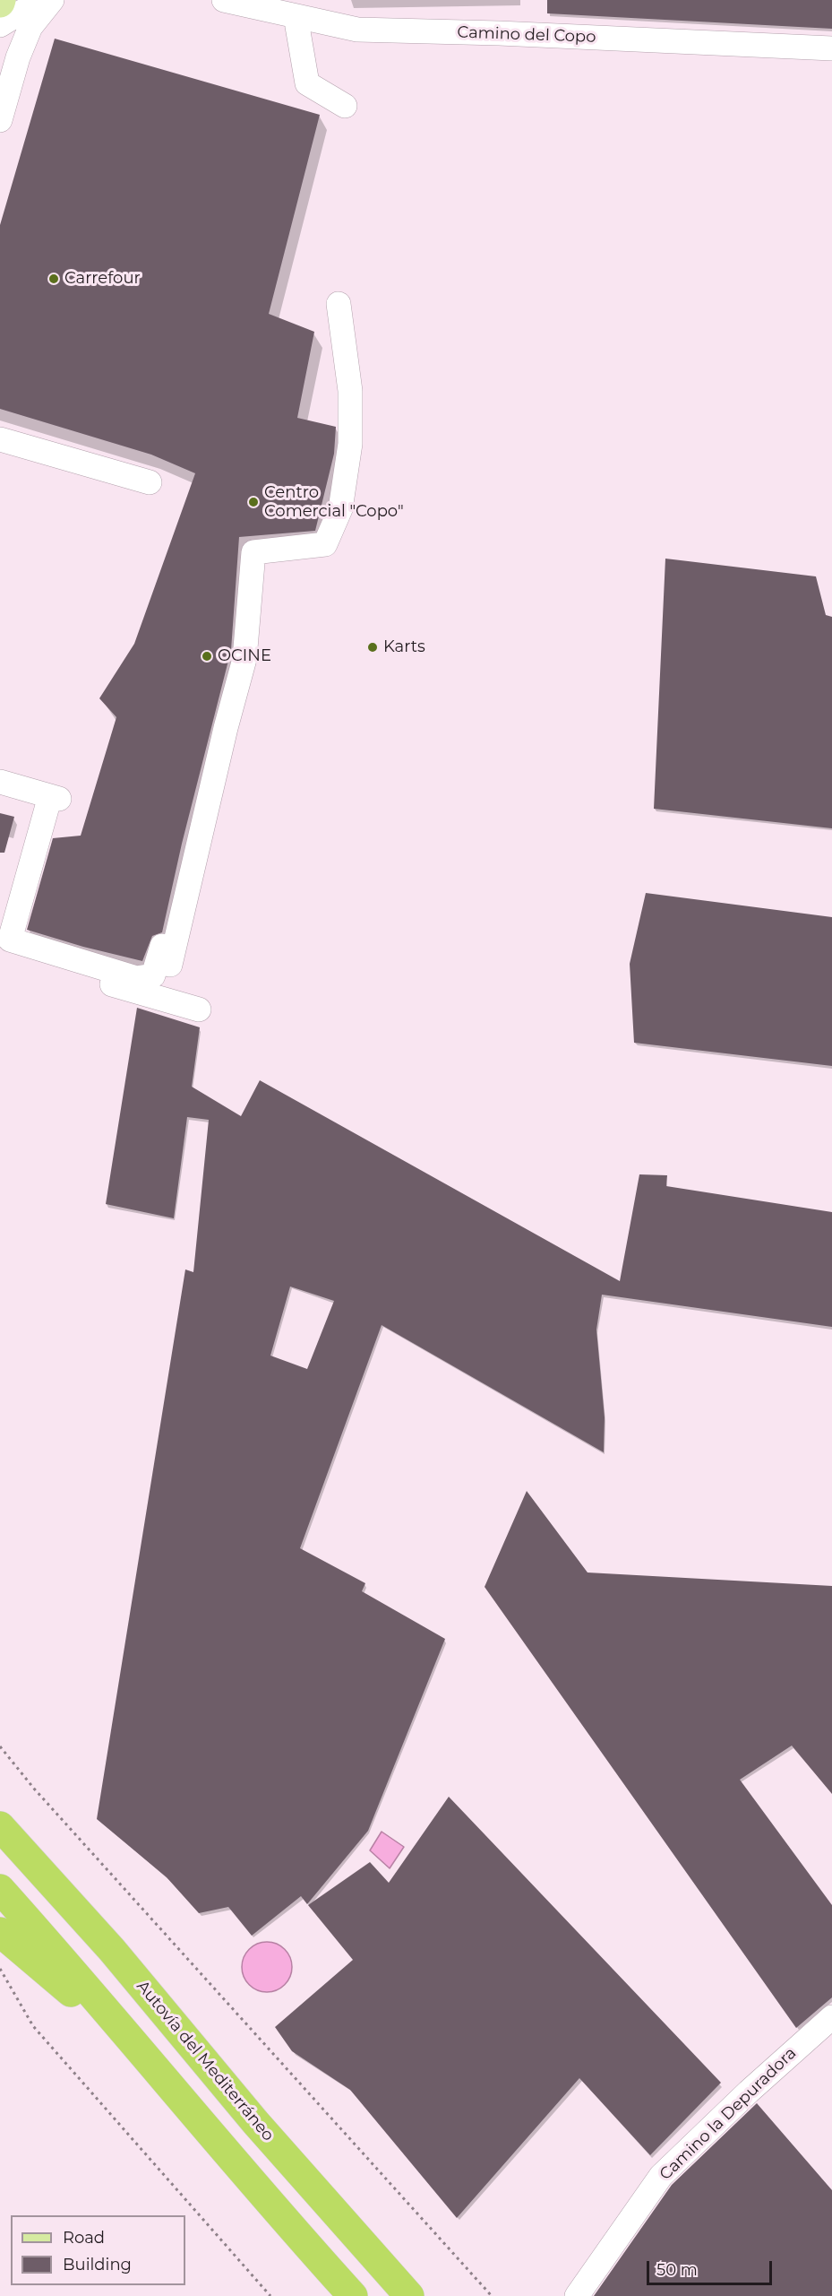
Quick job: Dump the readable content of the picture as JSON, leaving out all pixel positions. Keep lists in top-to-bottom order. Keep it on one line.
{"streets":{"highway":["Autovía del Mediterráneo"],"street":["Camino del Copo","Camino la Depuradora"]},"places":["Carrefour","Centro Comercial \"Copo\"","Karts","OCINE"],"legend":["Road","Building"],"scale_bar":"50 m"}
